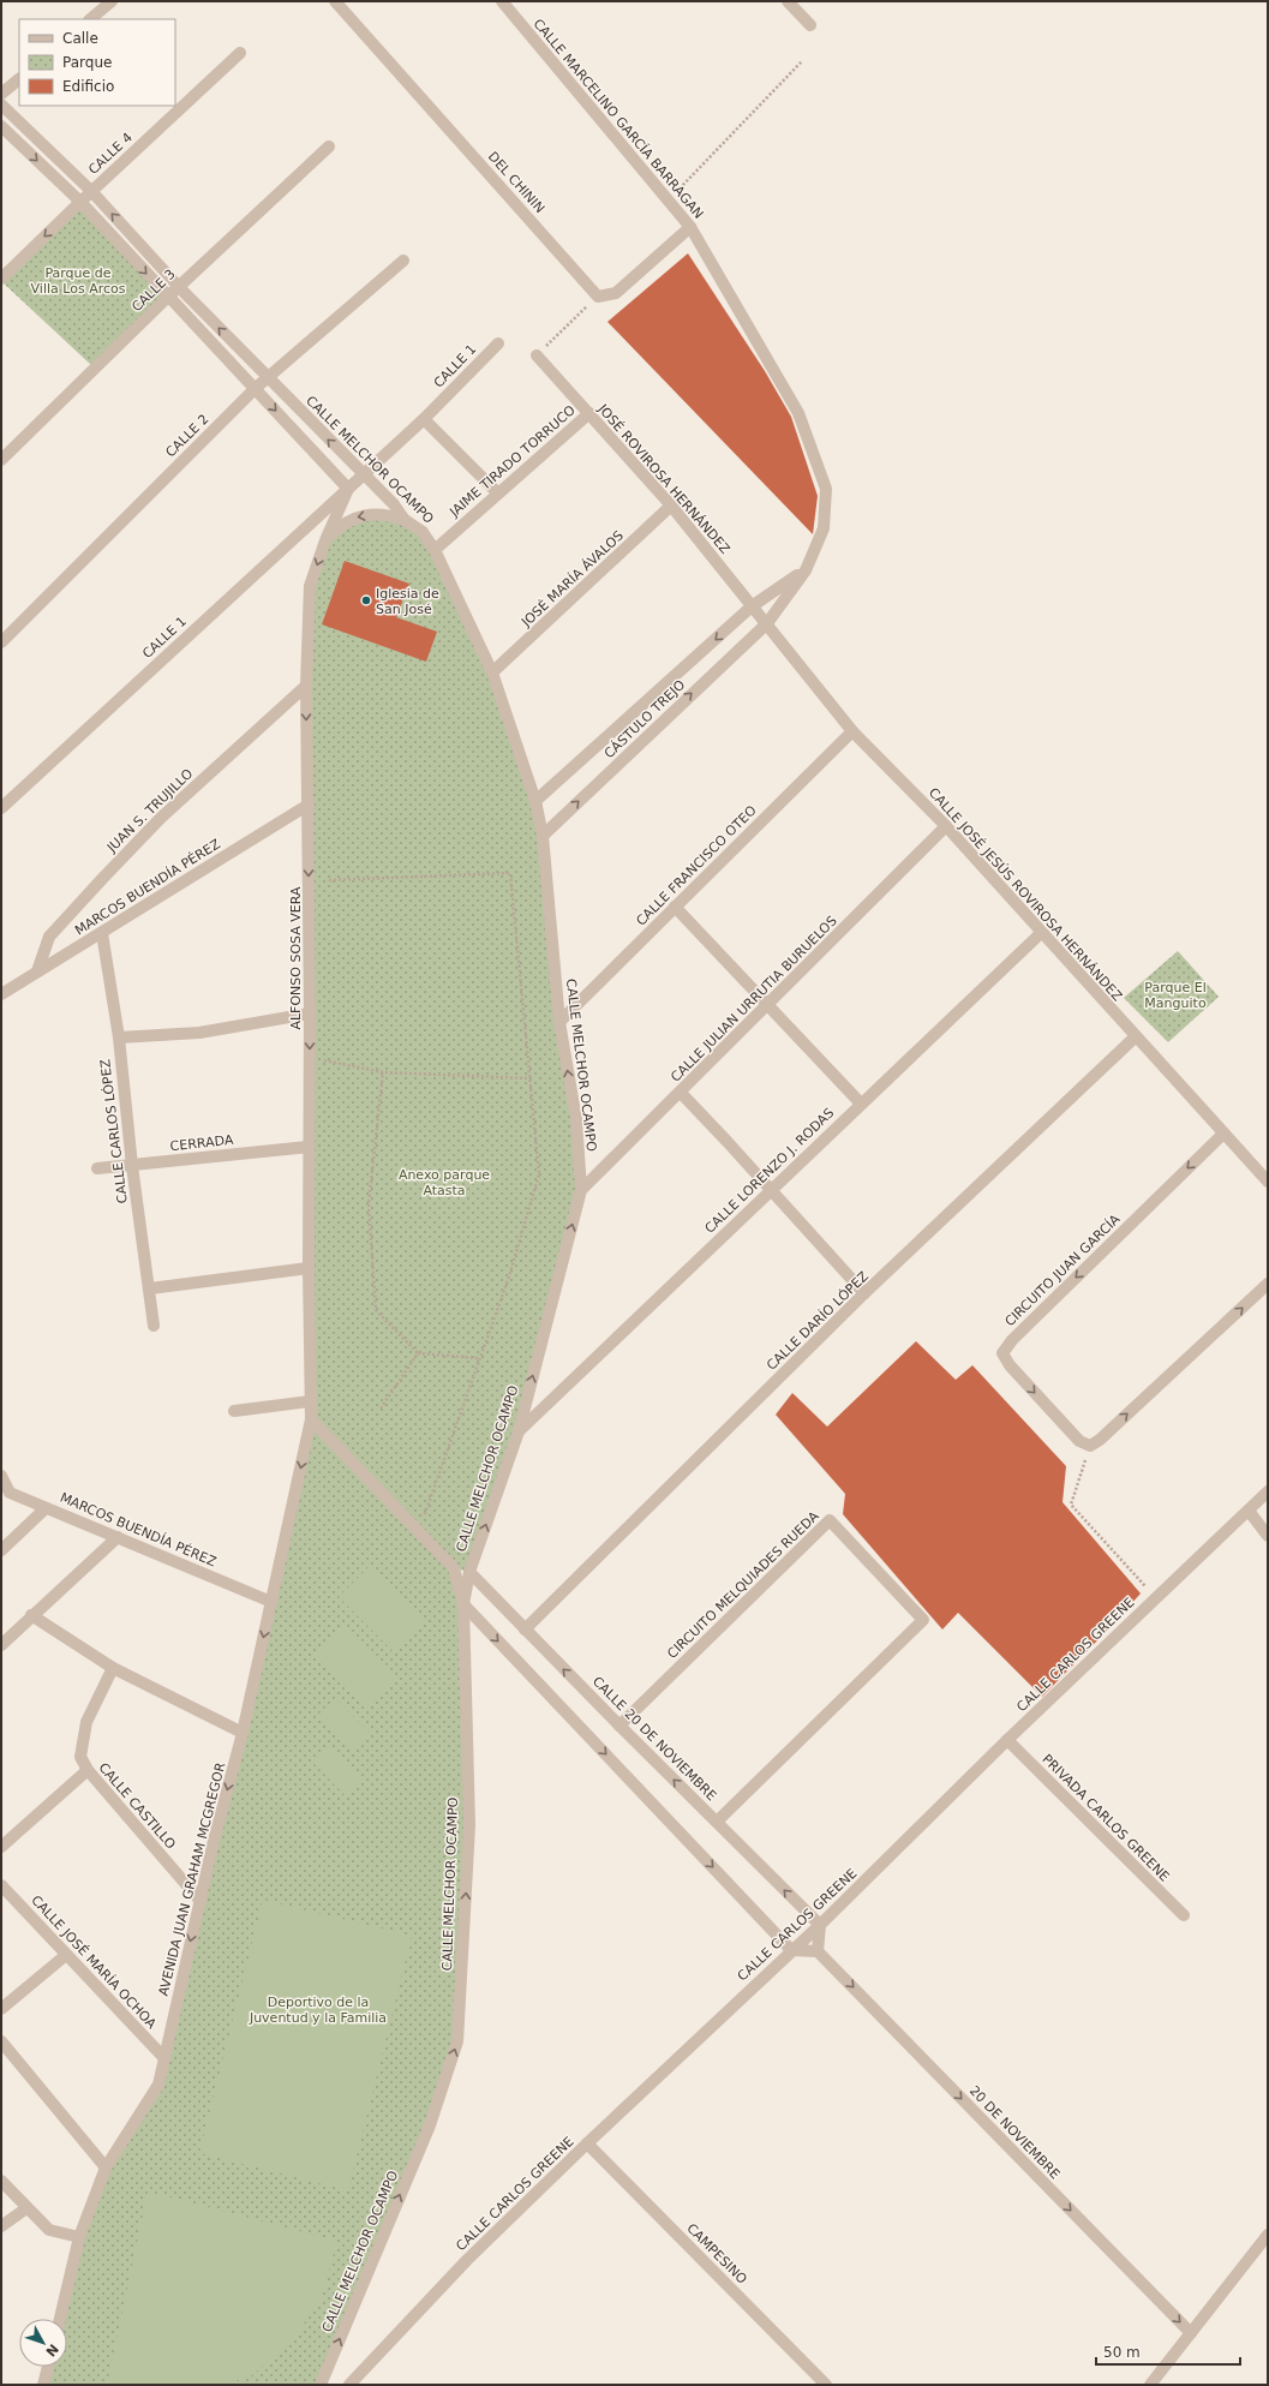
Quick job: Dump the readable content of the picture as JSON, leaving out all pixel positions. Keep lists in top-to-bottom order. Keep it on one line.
{"streets":{"street":["CALLE MARCELINO GARCÍA BARRAGAN","CALLE 4","DEL CHININ","CALLE 3","CALLE 1","CALLE 2","CALLE MELCHOR OCAMPO","JAIME TIRADO TORRUCO","JOSÉ ROVIROSA HERNÁNDEZ","JOSÉ MARÍA ÁVALOS","CÁSTULO TREJO","JUAN S. TRUJILLO","CALLE FRANCISCO OTEO","MARCOS BUENDÍA PÉREZ","CALLE JOSÉ JESÚS ROVIROSA HERNÁNDEZ","ALFONSO SOSA VERA","CALLE JULIAN URRUTIA BURUELOS","CALLE CARLOS LÓPEZ","CERRADA","CALLE LORENZO J. RODAS","CIRCUITO JUAN GARCÍA","CALLE DARÍO LÓPEZ","CIRCUITO MELQUIADES RUEDA","CALLE CARLOS GREENE","CALLE 20 DE NOVIEMBRE","CALLE CASTILLO","PRIVADA CARLOS GREENE","AVENIDA JUAN GRAHAM MCGREGOR","CALLE JOSÉ MARÍA OCHOA","20 DE NOVIEMBRE","CAMPESINO"]},"crossings":[["CALLE MARCELINO GARCÍA BARRAGAN","JOSÉ ROVIROSA HERNÁNDEZ"],["CALLE MARCELINO GARCÍA BARRAGAN","CÁSTULO TREJO"],["CALLE MARCELINO GARCÍA BARRAGAN","CALLE JOSÉ JESÚS ROVIROSA HERNÁNDEZ"],["CALLE 4","CALLE MELCHOR OCAMPO"],["CALLE 3","CALLE MELCHOR OCAMPO"],["CALLE 1","CALLE MELCHOR OCAMPO"],["CALLE 1","ALFONSO SOSA VERA"],["CALLE 2","CALLE MELCHOR OCAMPO"],["CALLE MELCHOR OCAMPO","JAIME TIRADO TORRUCO"],["CALLE MELCHOR OCAMPO","JOSÉ MARÍA ÁVALOS"],["CALLE MELCHOR OCAMPO","CÁSTULO TREJO"],["CALLE MELCHOR OCAMPO","CALLE FRANCISCO OTEO"],["CALLE MELCHOR OCAMPO","CALLE JULIAN URRUTIA BURUELOS"],["CALLE MELCHOR OCAMPO","CALLE LORENZO J. RODAS"],["CALLE MELCHOR OCAMPO","CALLE 20 DE NOVIEMBRE"],["JAIME TIRADO TORRUCO","JOSÉ ROVIROSA HERNÁNDEZ"],["JOSÉ ROVIROSA HERNÁNDEZ","JOSÉ MARÍA ÁVALOS"],["JOSÉ ROVIROSA HERNÁNDEZ","CÁSTULO TREJO"],["JOSÉ ROVIROSA HERNÁNDEZ","CALLE JOSÉ JESÚS ROVIROSA HERNÁNDEZ"],["CÁSTULO TREJO","CALLE JOSÉ JESÚS ROVIROSA HERNÁNDEZ"],["JUAN S. TRUJILLO","MARCOS BUENDÍA PÉREZ"],["JUAN S. TRUJILLO","ALFONSO SOSA VERA"],["CALLE FRANCISCO OTEO","CALLE JOSÉ JESÚS ROVIROSA HERNÁNDEZ"],["MARCOS BUENDÍA PÉREZ","ALFONSO SOSA VERA"],["MARCOS BUENDÍA PÉREZ","CALLE CARLOS LÓPEZ"],["MARCOS BUENDÍA PÉREZ","AVENIDA JUAN GRAHAM MCGREGOR"],["CALLE JOSÉ JESÚS ROVIROSA HERNÁNDEZ","CALLE JULIAN URRUTIA BURUELOS"],["CALLE JOSÉ JESÚS ROVIROSA HERNÁNDEZ","CALLE LORENZO J. RODAS"],["CALLE JOSÉ JESÚS ROVIROSA HERNÁNDEZ","CIRCUITO JUAN GARCÍA"],["CALLE JOSÉ JESÚS ROVIROSA HERNÁNDEZ","CALLE DARÍO LÓPEZ"],["ALFONSO SOSA VERA","CERRADA"],["ALFONSO SOSA VERA","AVENIDA JUAN GRAHAM MCGREGOR"],["CALLE CARLOS LÓPEZ","CERRADA"],["CALLE DARÍO LÓPEZ","CALLE 20 DE NOVIEMBRE"],["CIRCUITO MELQUIADES RUEDA","CALLE 20 DE NOVIEMBRE"],["CALLE CARLOS GREENE","CALLE 20 DE NOVIEMBRE"],["CALLE CARLOS GREENE","PRIVADA CARLOS GREENE"],["CALLE CARLOS GREENE","CAMPESINO"],["CALLE CASTILLO","AVENIDA JUAN GRAHAM MCGREGOR"],["AVENIDA JUAN GRAHAM MCGREGOR","CALLE JOSÉ MARÍA OCHOA"]],"one_way":["CALLE MELCHOR OCAMPO","ALFONSO SOSA VERA","AVENIDA JUAN GRAHAM MCGREGOR","20 DE NOVIEMBRE"],"parks":["Parque de Villa Los Arcos","Parque El Manguito","Anexo parque Atasta","Deportivo de la Juventud y la Familia"],"places":["Iglesia de San José"],"legend":["Calle","Parque","Edificio"],"scale_bar":"50 m","north":"bottom right"}
